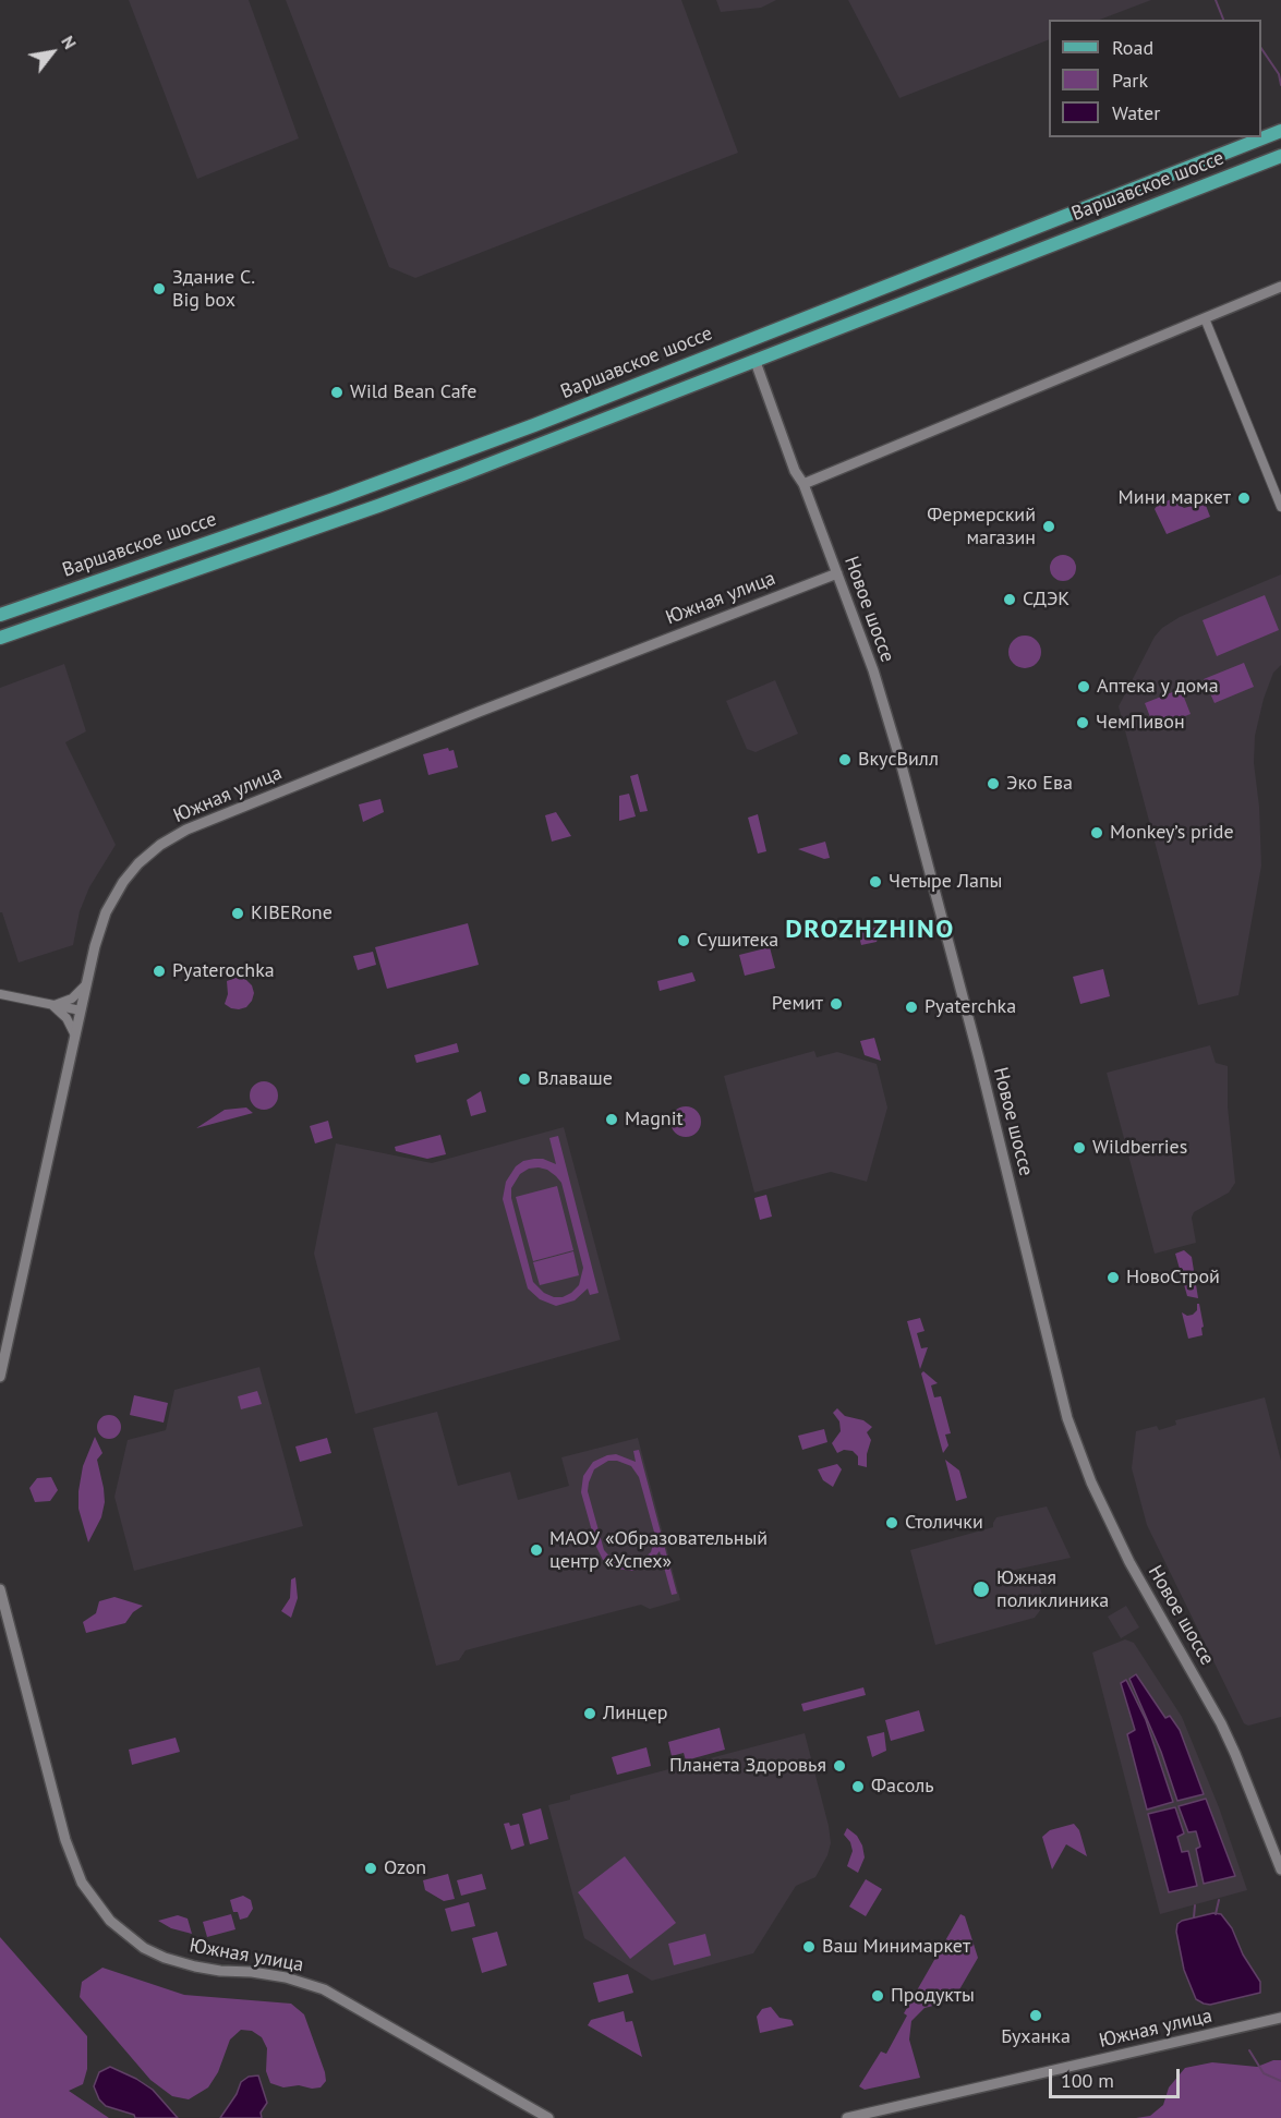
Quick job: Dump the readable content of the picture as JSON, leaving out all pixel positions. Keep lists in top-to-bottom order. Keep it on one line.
{"streets":{"main road":["Варшавское шоссе"],"street":["Южная улица","Новое шоссе"]},"crossings":[["Варшавское шоссе","Новое шоссе"],["Южная улица","Новое шоссе"]],"districts":["DROZHZHINO"],"places":["Здание C. Big box","Wild Bean Cafe","Мини маркет","Фермерский магазин","СДЭК","Аптека у дома","ЧемПивон","ВкусВилл","Эко Ева","Monkey’s pride","Четыре Лапы","KIBERone","Сушитека","Pyaterochka","Ремит","Pyaterchka","Влаваше","Magnit","Wildberries","НовоСтрой","Столички","МАОУ «Образовательный центр «Успех»","Южная поликлиника","Линцер","Планета Здоровья","Фасоль","Ozon","Ваш Минимаркет","Продукты","Буханка"],"legend":["Road","Park","Water"],"scale_bar":"100 m","north":"top right"}
